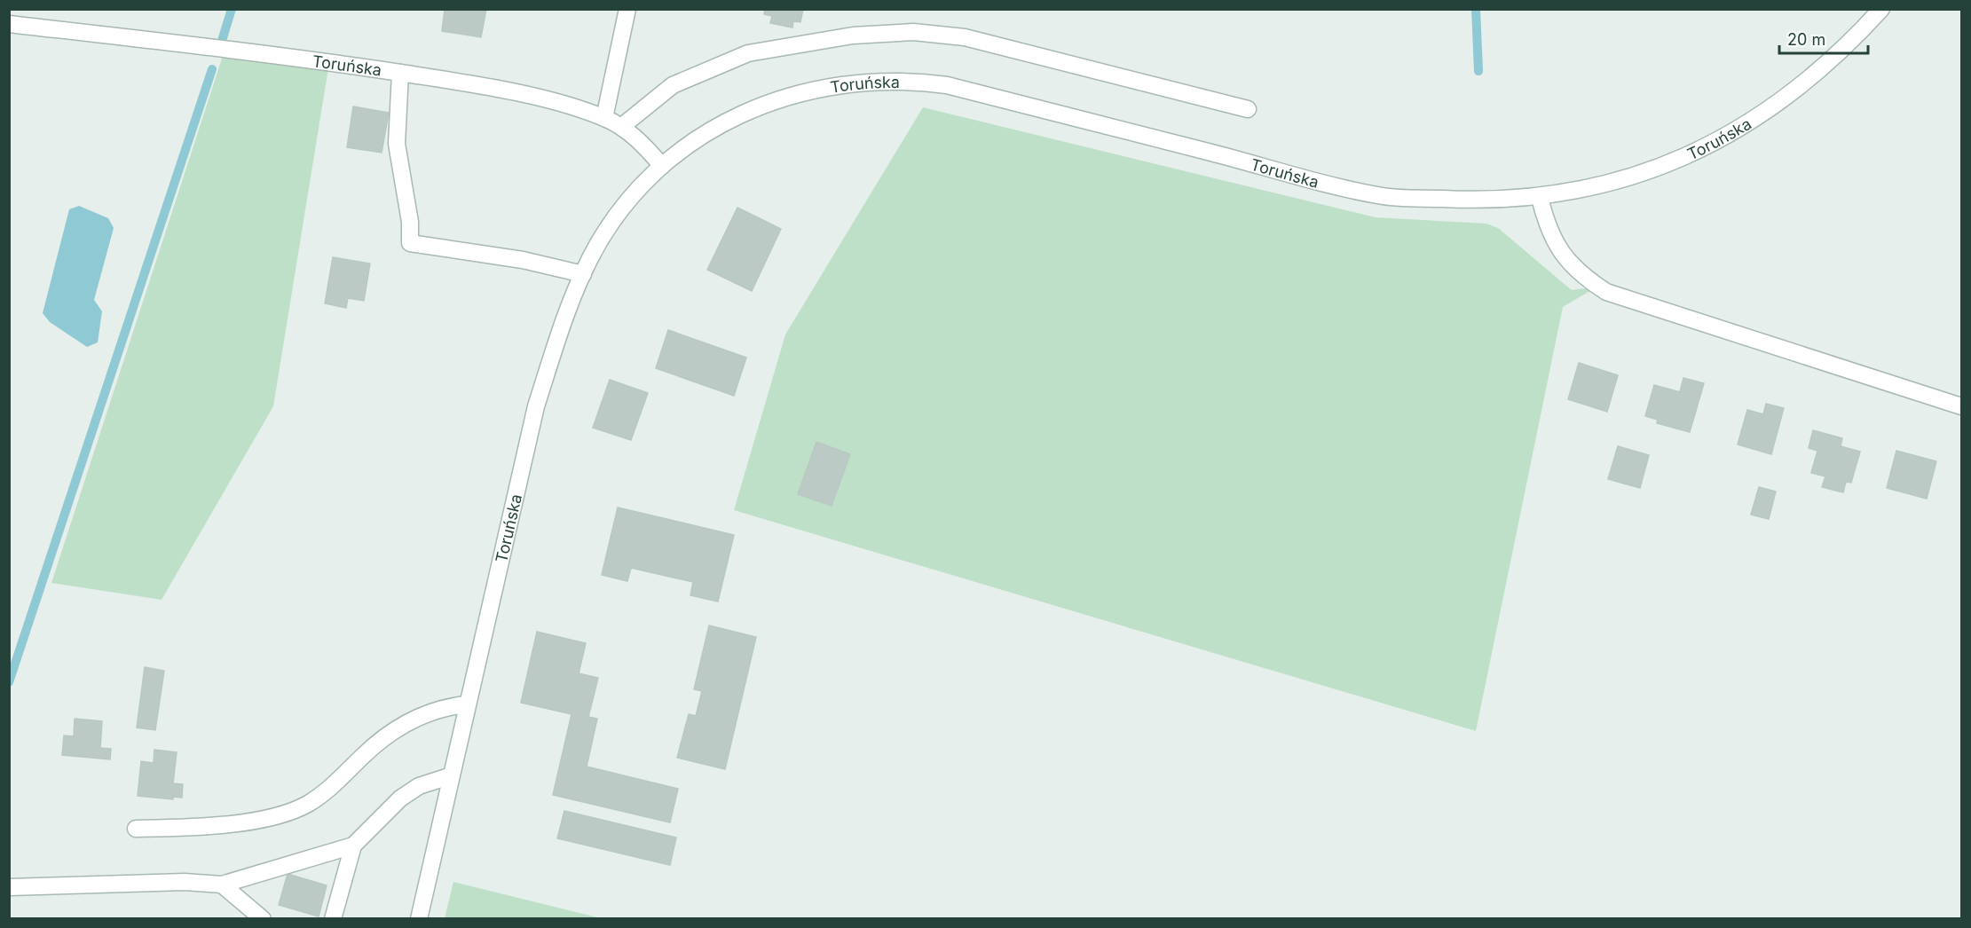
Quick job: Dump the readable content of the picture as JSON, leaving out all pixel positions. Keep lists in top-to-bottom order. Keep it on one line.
{"streets":{"street":["Toruńska"]},"scale_bar":"20 m"}
